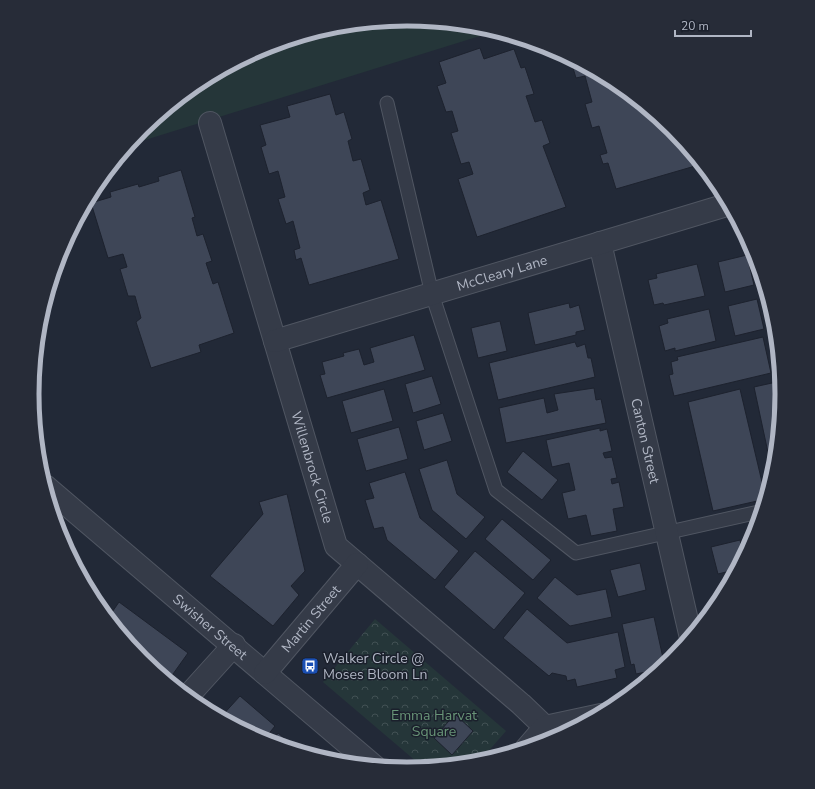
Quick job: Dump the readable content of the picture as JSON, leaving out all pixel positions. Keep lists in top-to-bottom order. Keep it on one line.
{"streets":{"street":["McCleary Lane","Canton Street","Willenbrock Circle","Martin Street","Swisher Street"]},"crossings":[["McCleary Lane","Canton Street"],["McCleary Lane","Willenbrock Circle"],["Willenbrock Circle","Martin Street"],["Martin Street","Swisher Street"]],"parks":["Emma Harvat Square"],"places":{"bus stop":["Walker Circle @ Moses Bloom Ln"]},"scale_bar":"20 m"}
